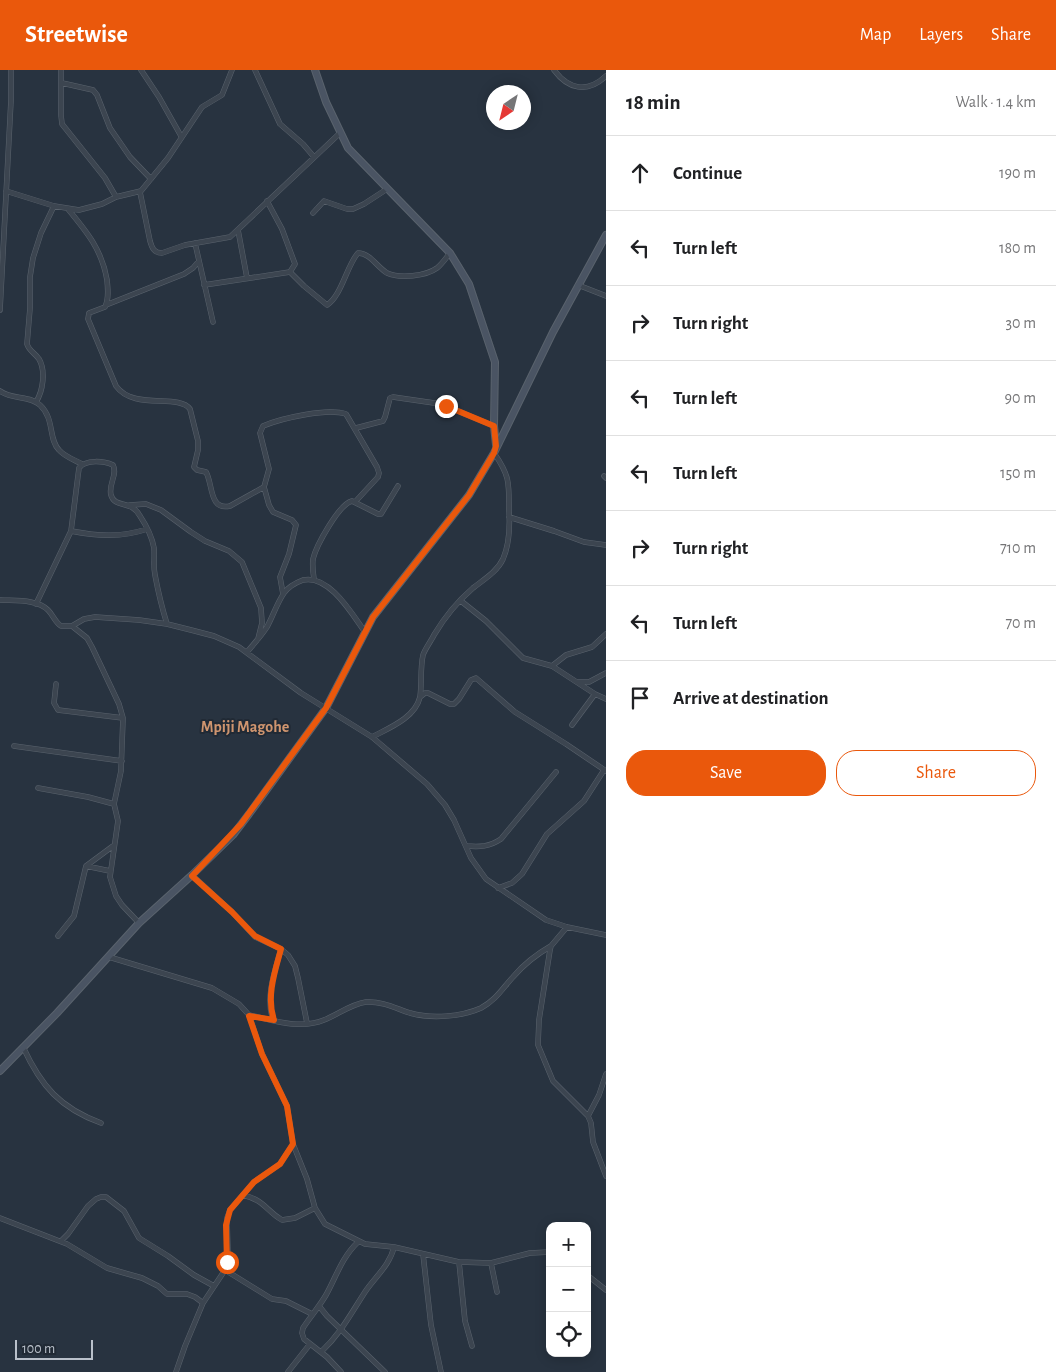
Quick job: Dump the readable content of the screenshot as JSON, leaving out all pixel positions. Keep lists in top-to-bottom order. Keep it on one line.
{"districts":["Mpiji Magohe"],"scale_bar":"100 m","north":"bottom left","page":{"header":"Streetwise","nav":["Map","Layers","Share"],"heading":["18 min","Walk · 1.4 km"],"list":[["Continue","190 m"],["Turn left","180 m"],["Turn right","30 m"],["Turn left","90 m"],["Turn left","150 m"],["Turn right","710 m"],["Turn left","70 m"],"Arrive at destination"],"buttons":["Save","Share"],"map_buttons":["+","−"],"scale":"100 m"}}
